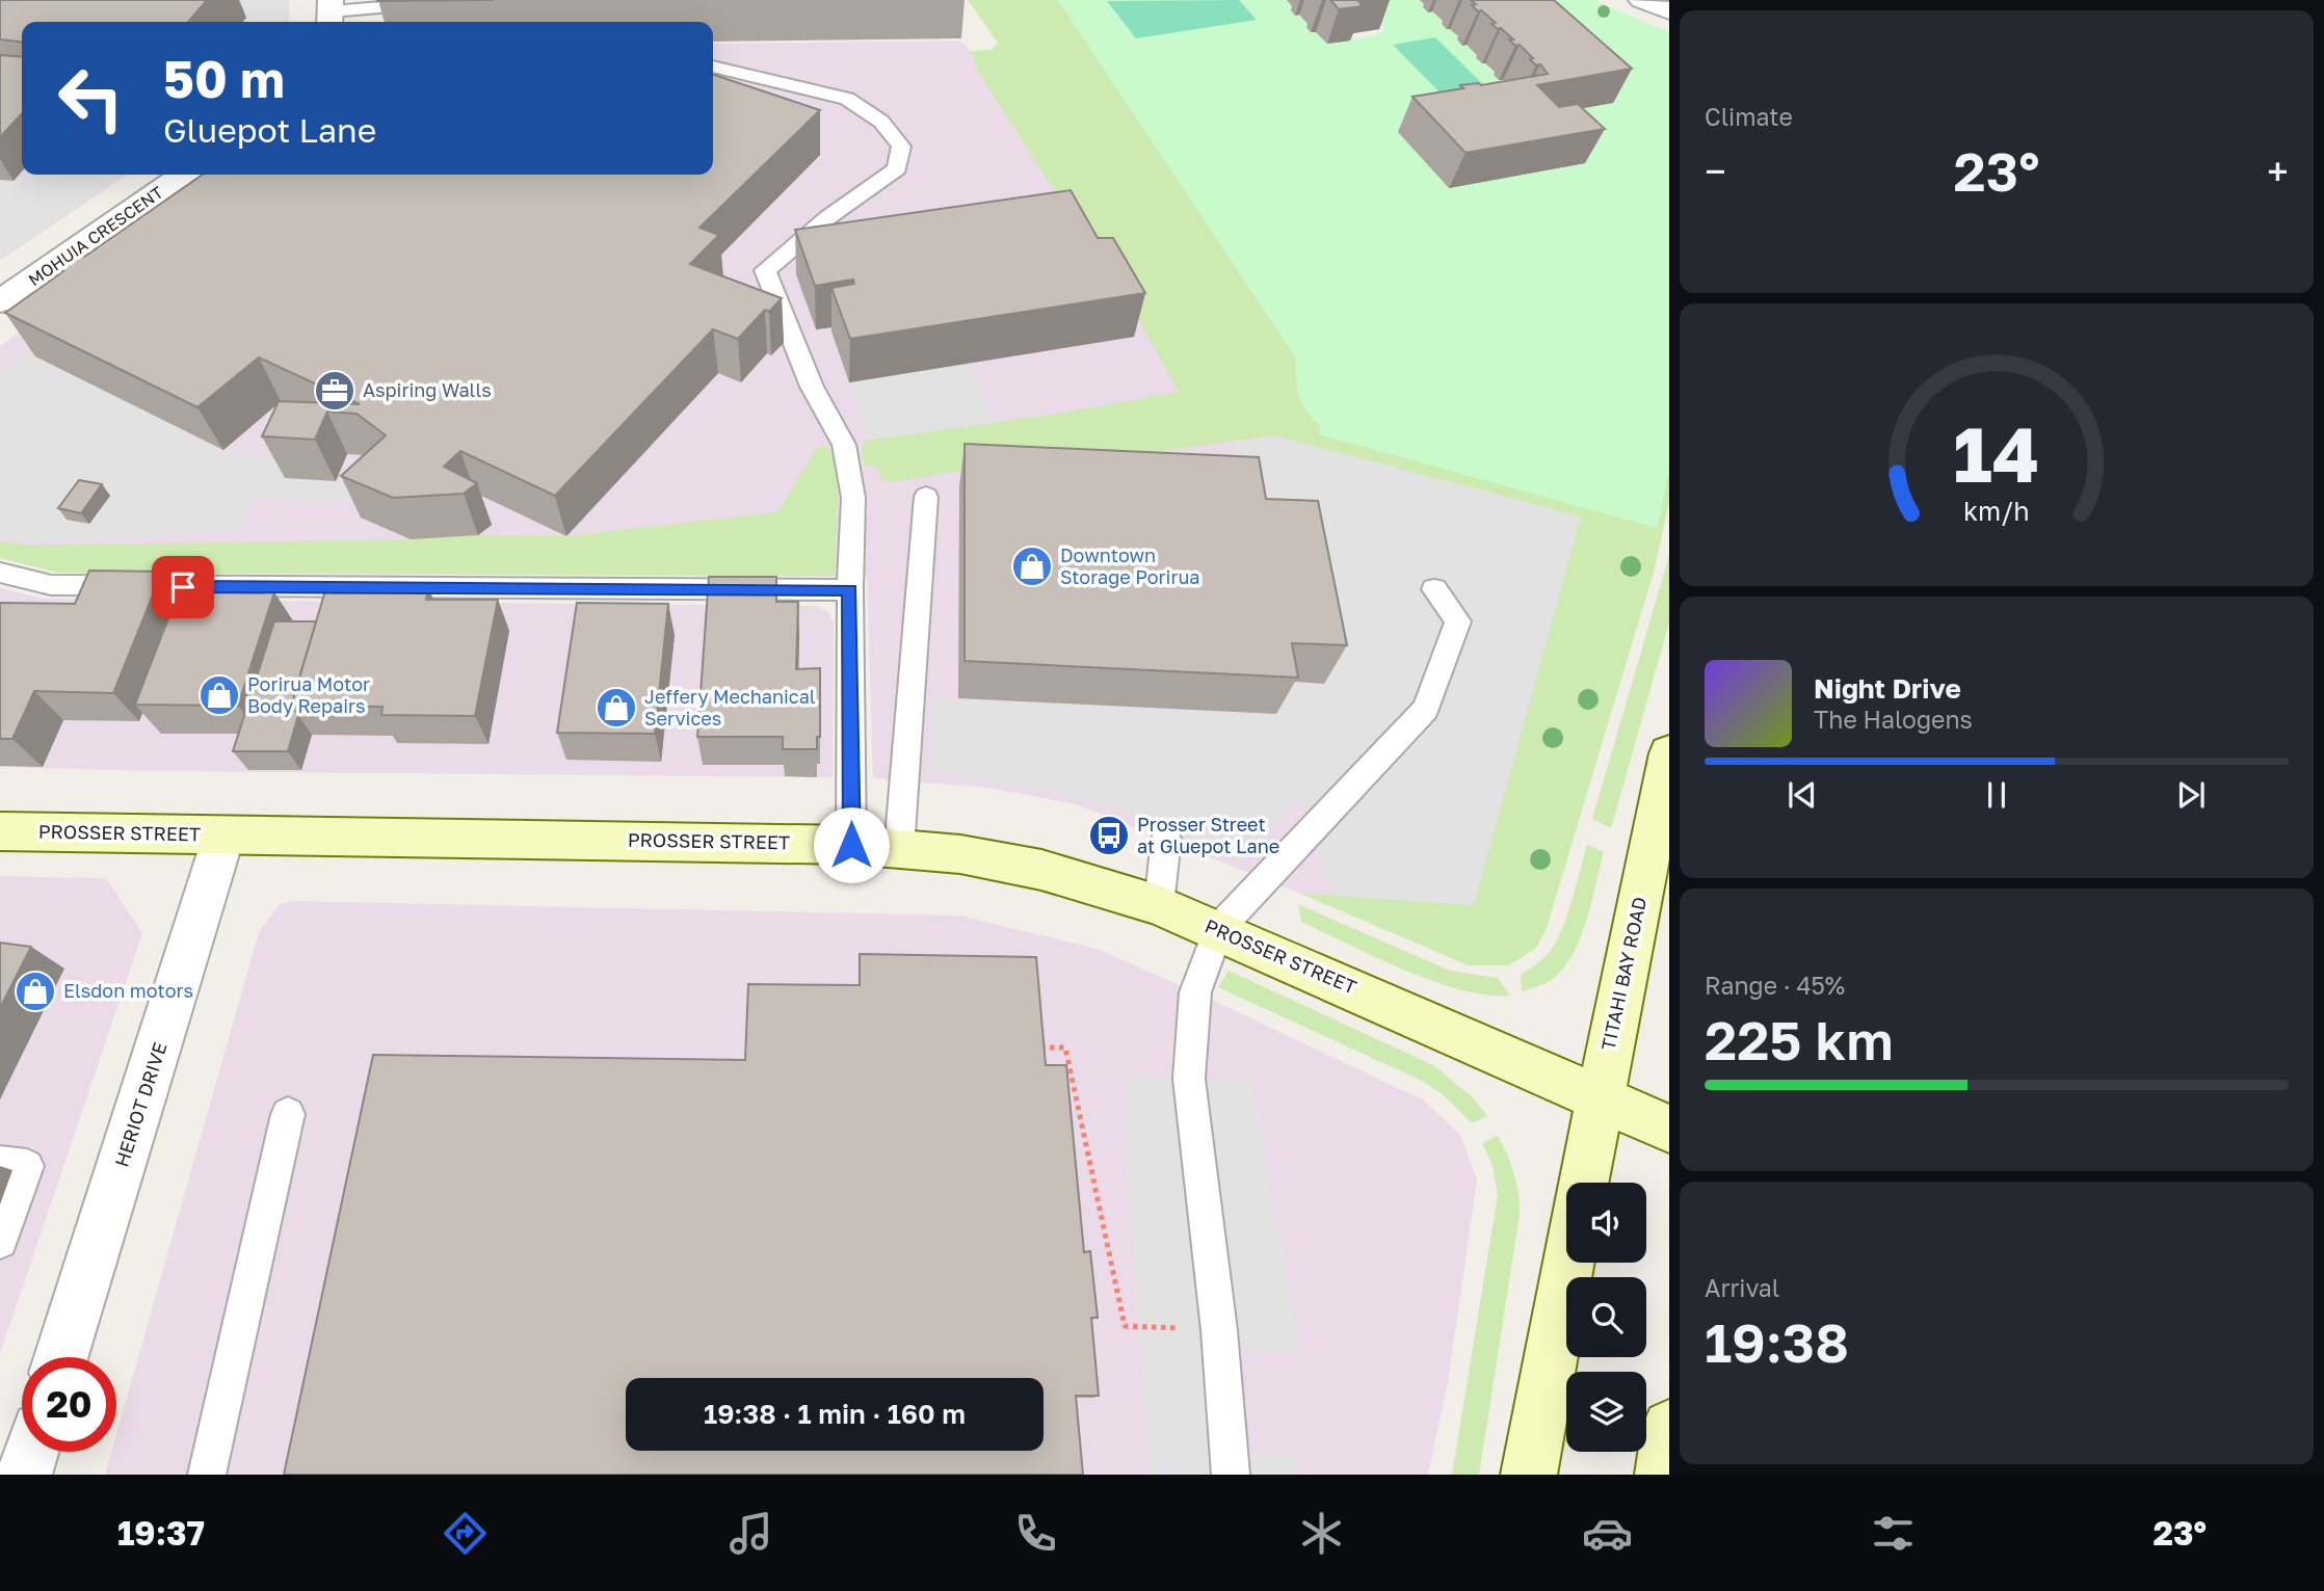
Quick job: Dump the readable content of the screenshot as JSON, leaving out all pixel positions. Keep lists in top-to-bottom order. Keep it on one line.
{"streets":{"main road":["PROSSER STREET","TITAHI BAY ROAD"],"street":["MOHUIA CRESCENT","HERIOT DRIVE"]},"crossings":[["PROSSER STREET","TITAHI BAY ROAD"],["PROSSER STREET","HERIOT DRIVE"]],"places":{"office":["Aspiring Walls"],"shop":["Downtown Storage Porirua","Porirua Motor Body Repairs","Jeffery Mechanical Services","Elsdon motors"],"bus stop":["Prosser Street at Gluepot Lane"]},"page":{"tile":["Climate",["Range · 45%","225 km"],["Arrival","19:38"]],"turn":["50 m","Gluepot Lane"],"heat":["−","23°","+"],"song":["Night Drive","The Halogens"],"limit":"20","trip":"19:38 · 1 min · 160 m","tabs":["19:37","23°"],"gauge":["14","km/h"]}}
